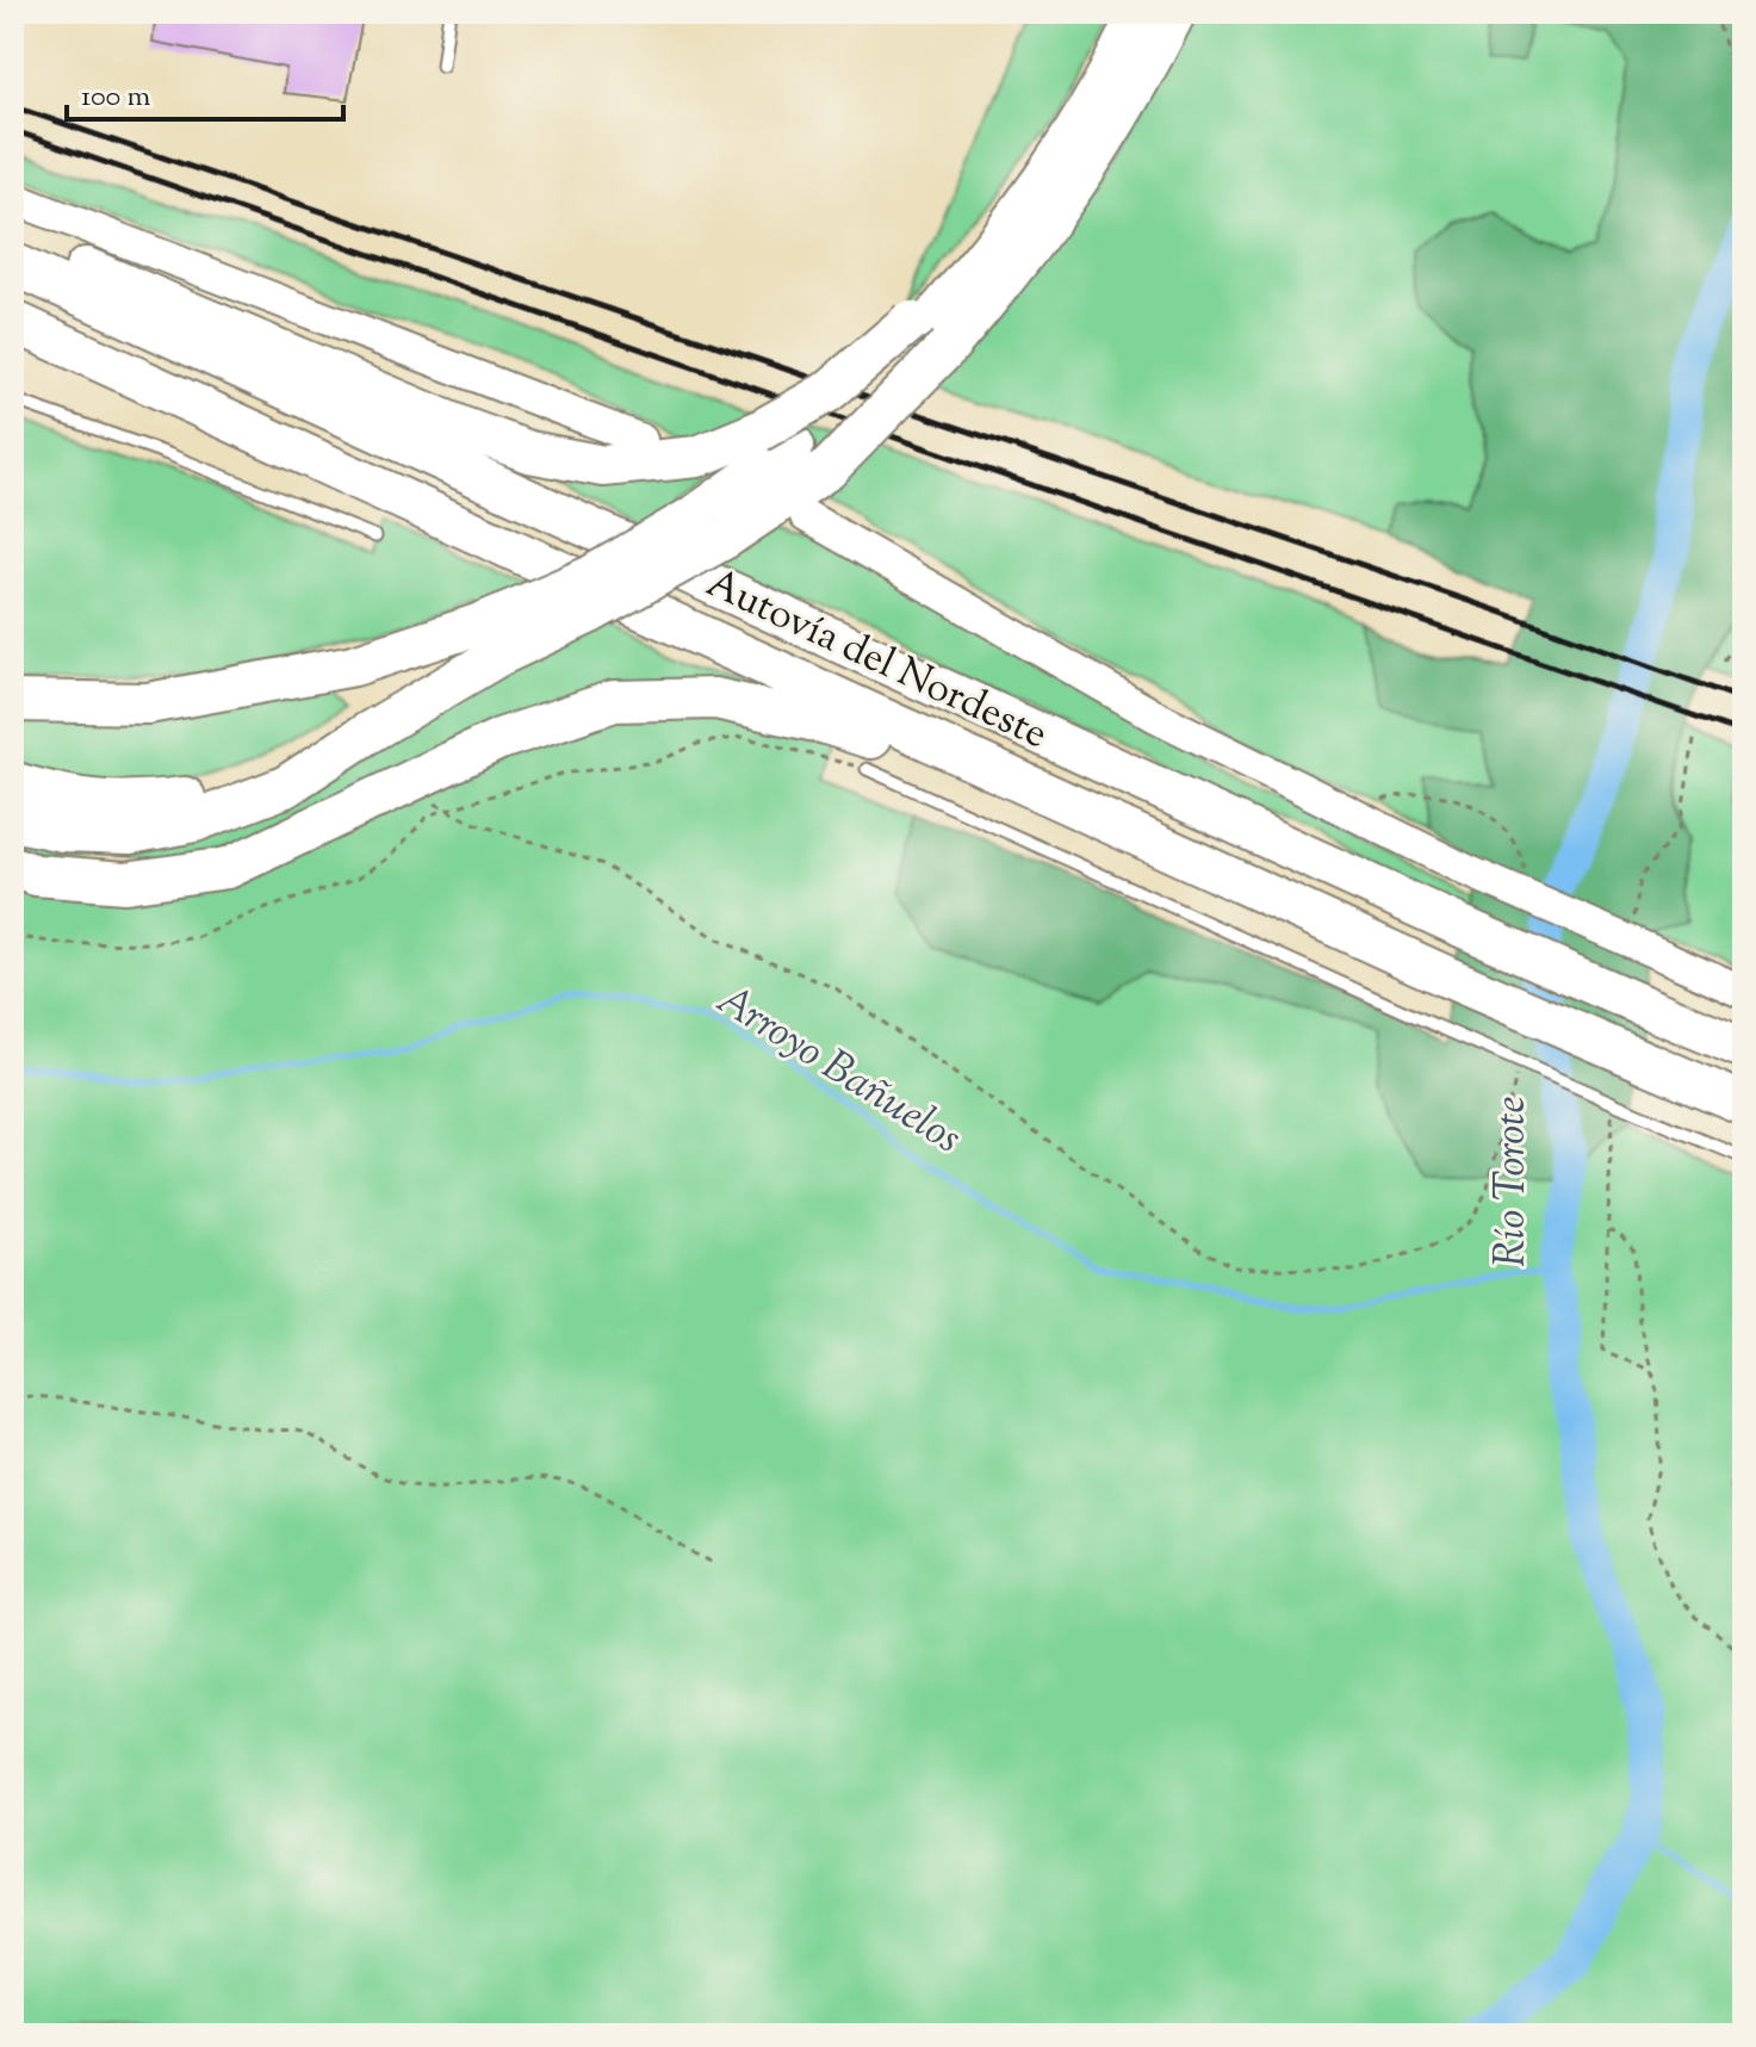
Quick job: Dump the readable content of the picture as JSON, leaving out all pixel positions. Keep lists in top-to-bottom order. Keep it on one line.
{"streets":{"highway":["Autovía del Nordeste"]},"water":["Arroyo Bañuelos","Río Torote"],"scale_bar":"100 m"}
